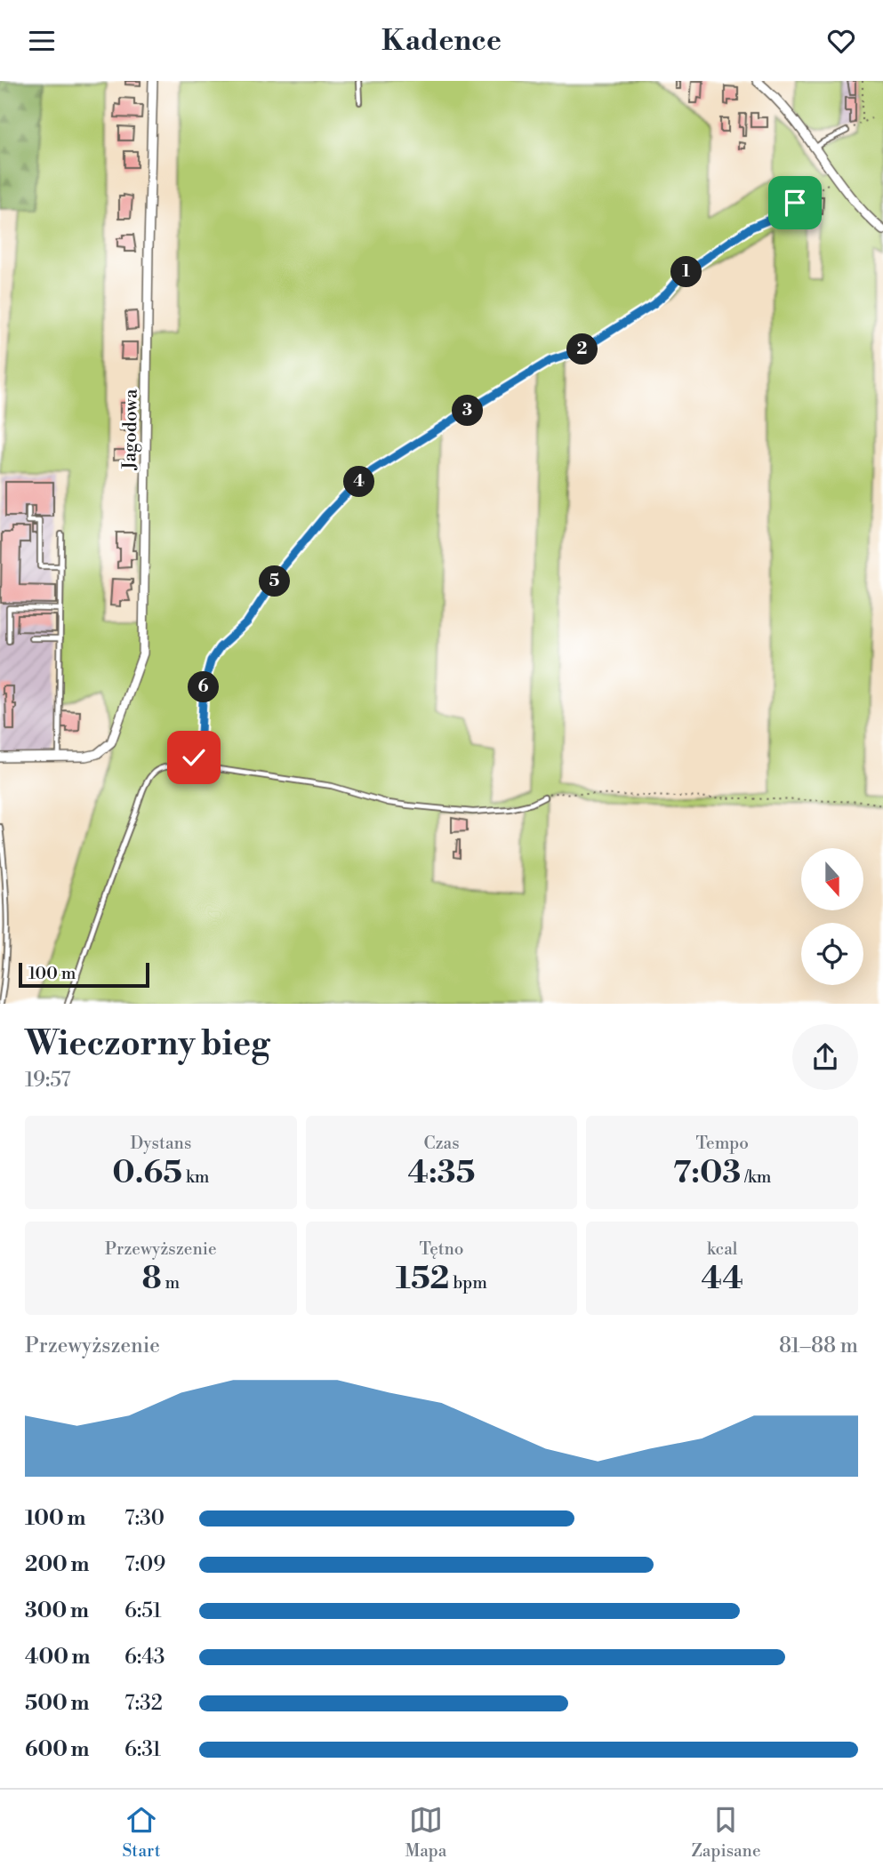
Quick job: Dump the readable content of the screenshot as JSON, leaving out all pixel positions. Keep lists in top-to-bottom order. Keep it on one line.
{"streets":{"street":["Jagodowa"]},"scale_bar":"100 m","north":"bottom","page":{"header":"Kadence","pins":["1","2","3","4","5","6"],"scale":"100 m","heading":["Wieczorny bieg","19:57"],"stats":[["Dystans","0.65 km"],["Czas","4:35"],["Tempo","7:03 /km"],["Przewyższenie","8 m"],["Tętno","152 bpm"],["kcal","44"]],"chart":["Przewyższenie","81–88 m"],"list":[{"name":"100 m","note":"7:30"},{"name":"200 m","note":"7:09"},{"name":"300 m","note":"6:51"},{"name":"400 m","note":"6:43"},{"name":"500 m","note":"7:32"},{"name":"600 m","note":"6:31"}],"tabs":["Start","Mapa","Zapisane"]}}
